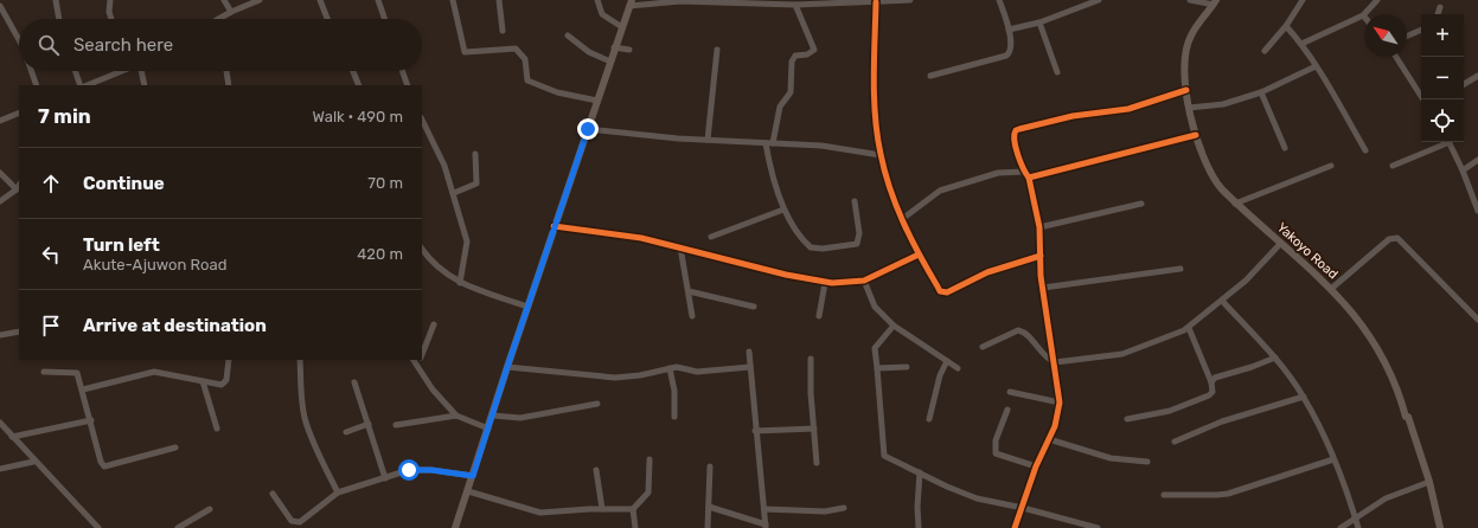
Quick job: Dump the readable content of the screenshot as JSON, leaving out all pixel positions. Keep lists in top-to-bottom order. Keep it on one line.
{"streets":{"main road":["Yakoyo Road"]},"north":"top left","page":{"map_buttons":["+","−"],"search":"Search here","heading":["7 min","Walk · 490 m"],"list":[["Continue","70 m"],["Turn left","Akute-Ajuwon Road","420 m"],"Arrive at destination"]}}
